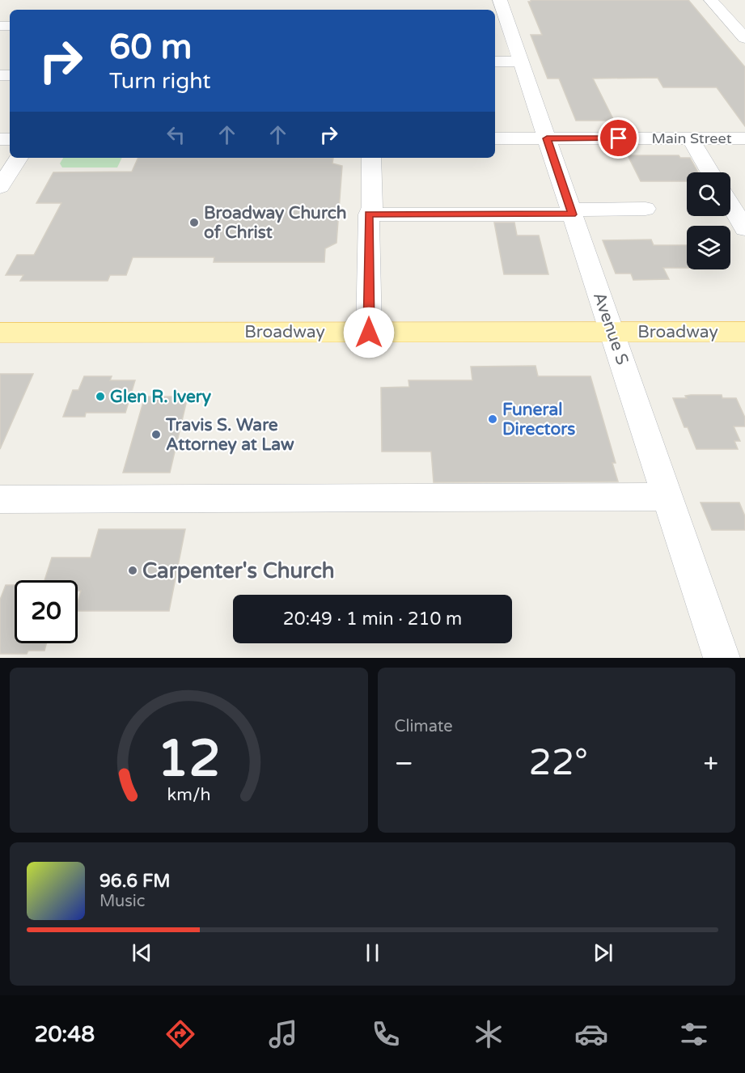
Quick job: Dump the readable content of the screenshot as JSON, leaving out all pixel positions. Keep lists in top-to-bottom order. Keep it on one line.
{"streets":{"main road":["Broadway"],"street":["Main Street","Avenue S"]},"crossings":[["Main Street","Avenue S"],["Avenue S","Broadway"]],"places":["Broadway Church of Christ","Glen R. Ivery","Funeral Directors","Travis S. Ware Attorney at Law","Carpenter's Church"],"page":{"turn":["60 m","Turn right"],"limit":"20","trip":"20:49 · 1 min · 210 m","tile":"Climate","heat":["−","22°","+"],"song":["96.6 FM","Music"],"tabs":"20:48","gauge":["12","km/h"]}}
